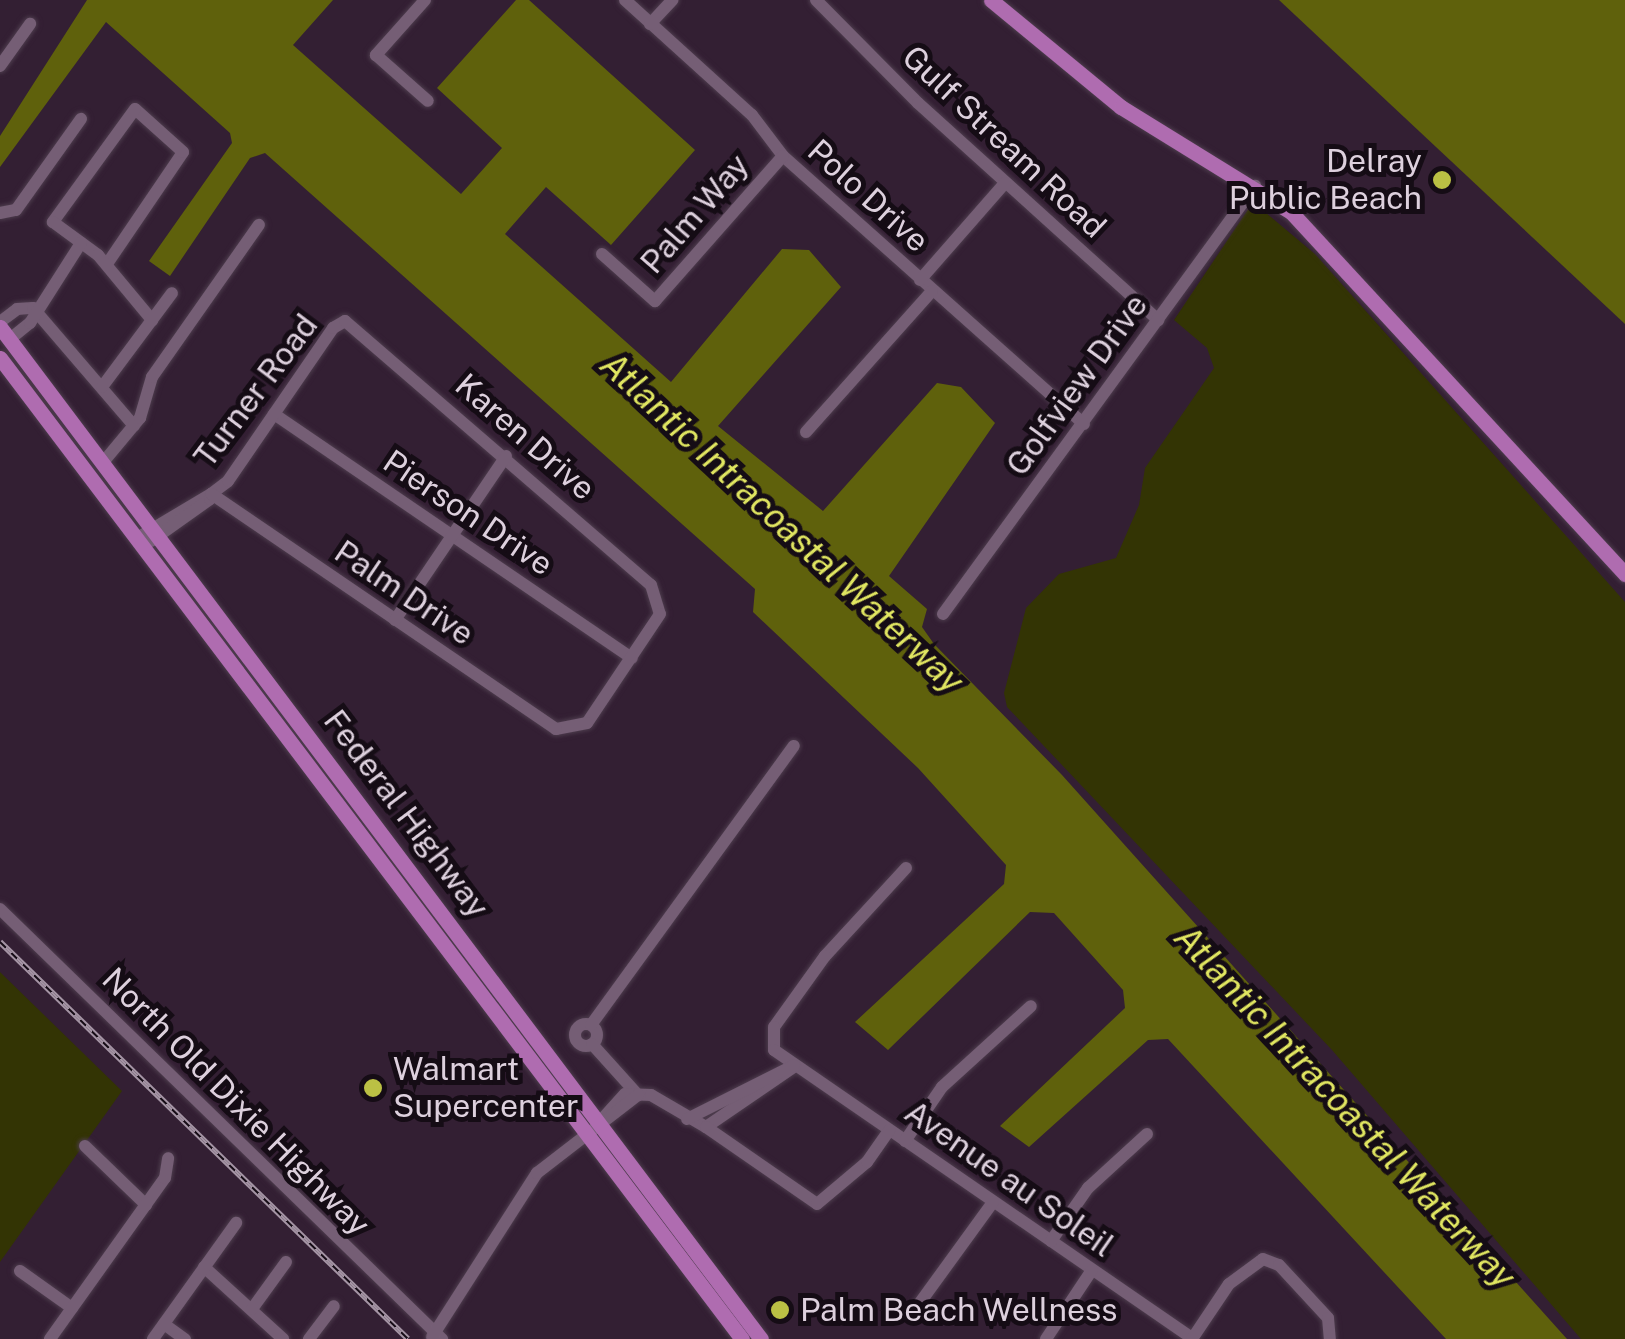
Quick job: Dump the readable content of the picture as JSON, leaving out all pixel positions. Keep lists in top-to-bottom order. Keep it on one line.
{"streets":{"main road":["Federal Highway"],"street":["Gulf Stream Road","Polo Drive","Palm Way","Golfview Drive","Turner Road","Karen Drive","Pierson Drive","Palm Drive","North Old Dixie Highway","Avenue au Soleil"]},"crossings":[["Gulf Stream Road","Golfview Drive"],["Polo Drive","Palm Way"],["Polo Drive","Golfview Drive"],["Turner Road","Karen Drive"],["Turner Road","Pierson Drive"],["Turner Road","Palm Drive"],["Turner Road","Federal Highway"],["Karen Drive","Pierson Drive"],["Karen Drive","Palm Drive"],["Pierson Drive","Palm Drive"]],"water":["Atlantic Intracoastal Waterway"],"places":["Delray Public Beach","Walmart Supercenter","Palm Beach Wellness"]}
